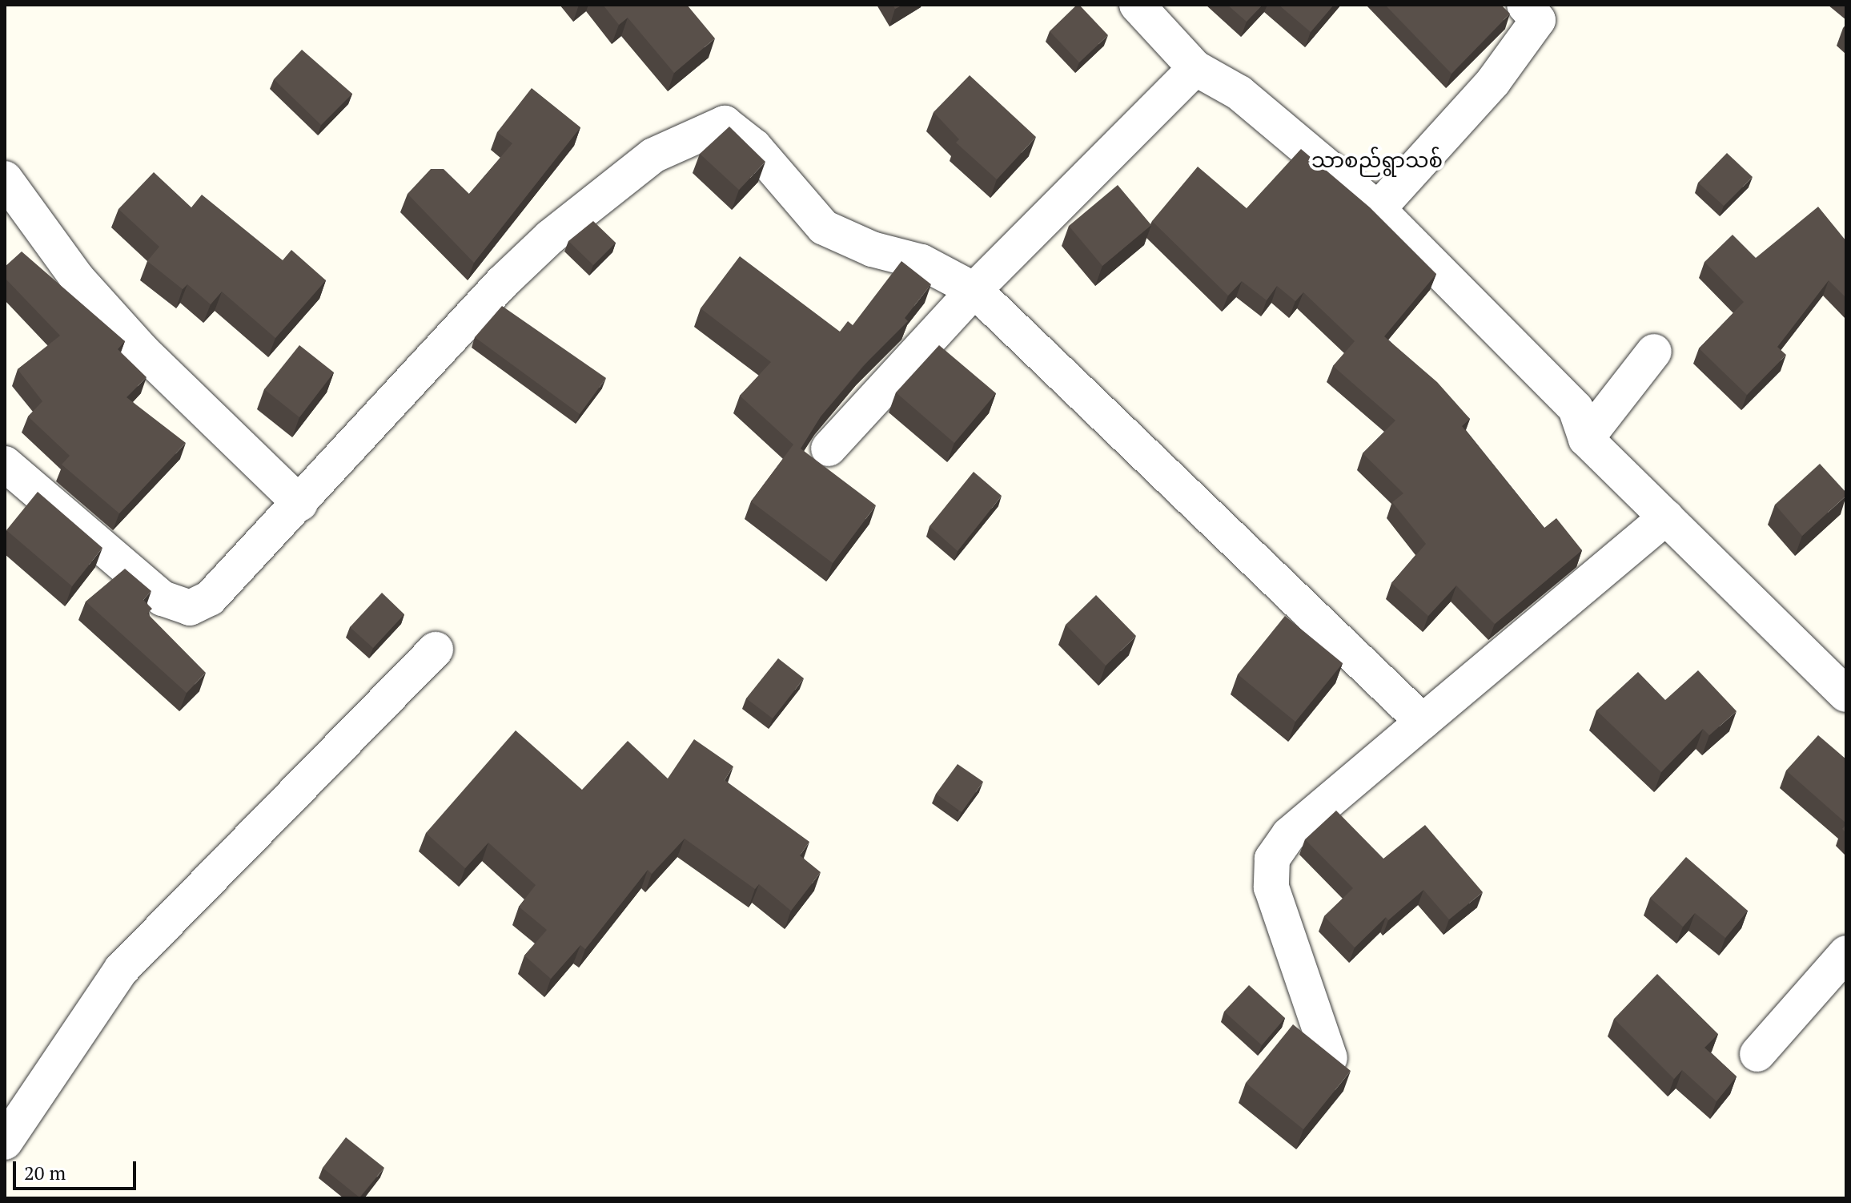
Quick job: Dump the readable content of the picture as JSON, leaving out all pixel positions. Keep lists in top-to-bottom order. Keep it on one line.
{"districts":["သာစည်ရွာသစ်"],"scale_bar":"20 m"}
